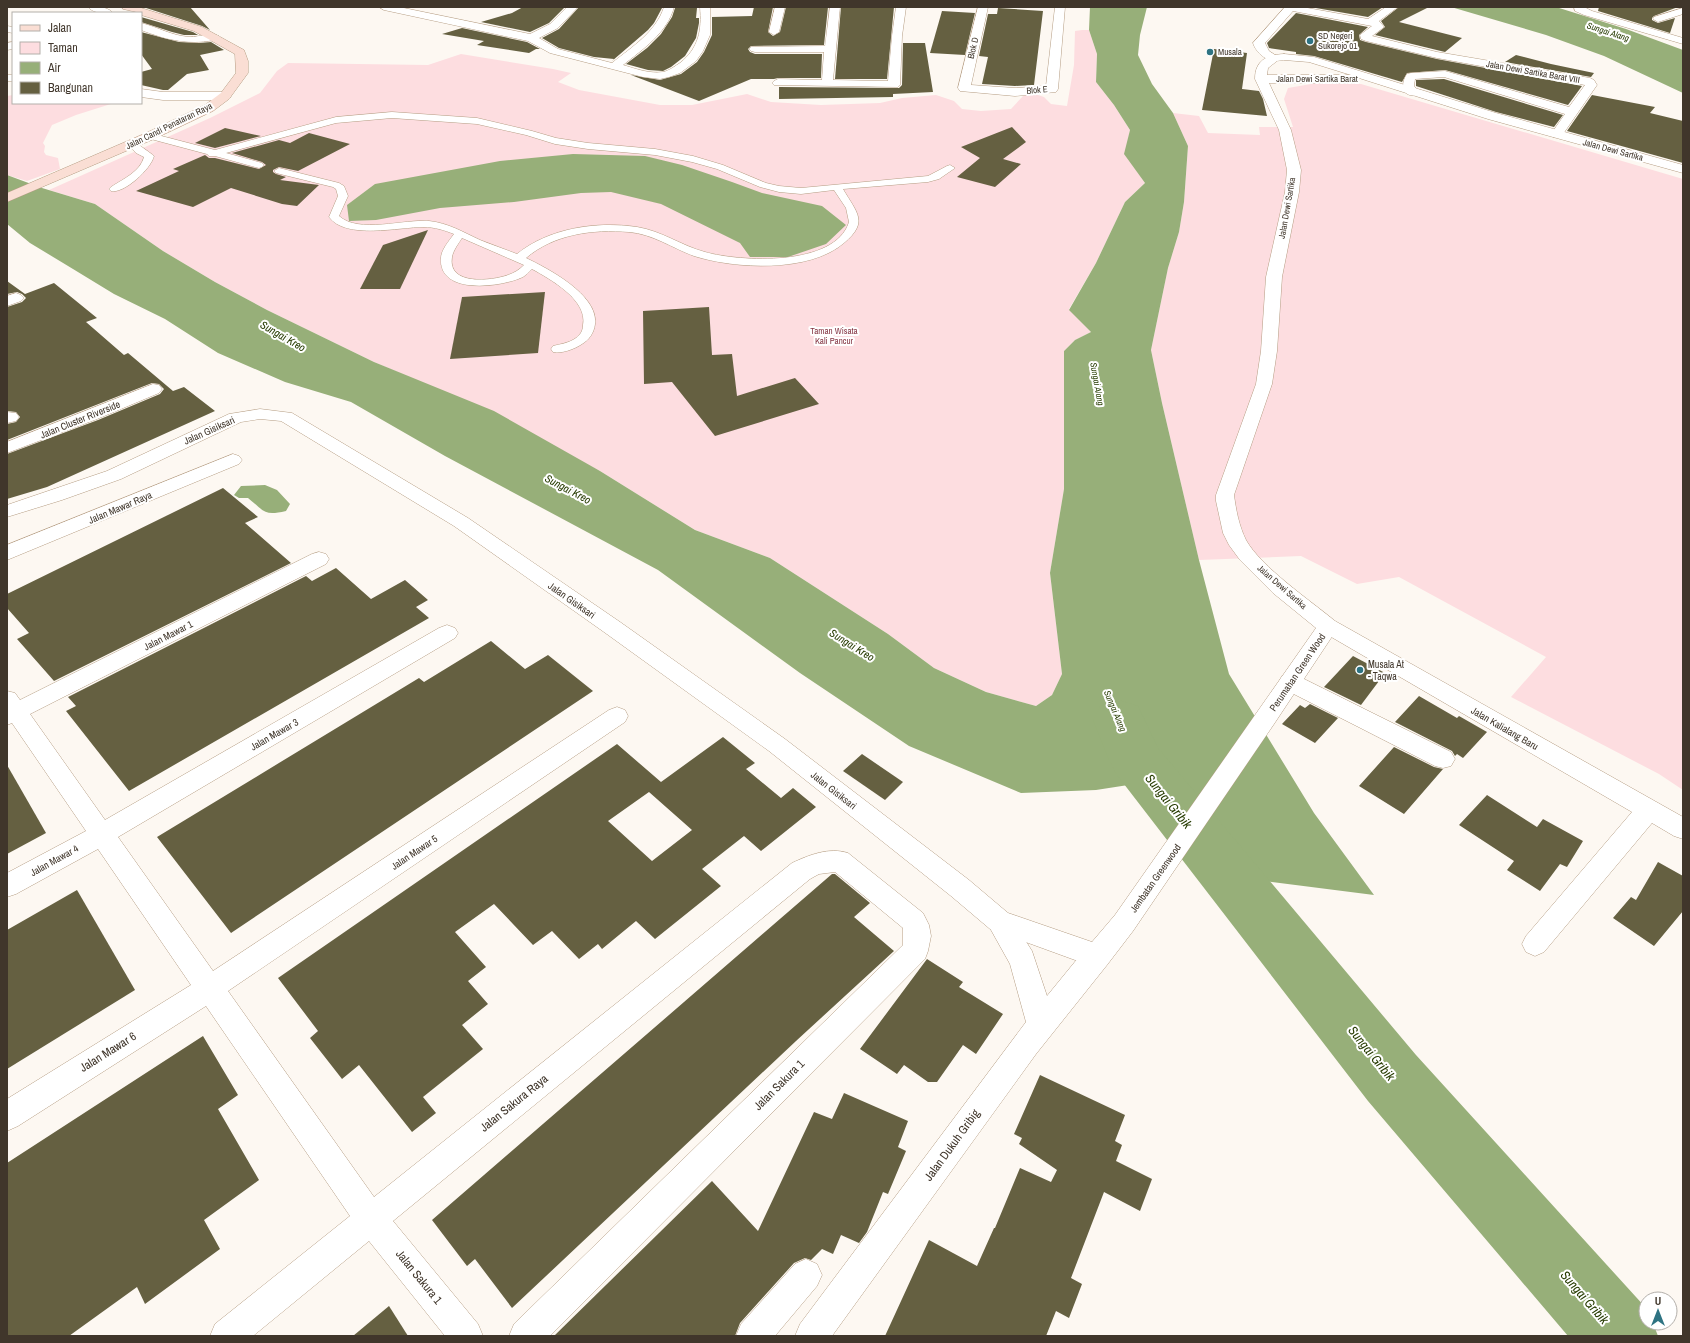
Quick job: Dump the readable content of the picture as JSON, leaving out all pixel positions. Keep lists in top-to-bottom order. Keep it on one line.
{"streets":{"main road":["Jalan Candi Penataran Raya"],"street":["Blok D","Jalan Dewi Sartika Barat VIII","Jalan Dewi Sartika Barat","Blok E","Jalan Dewi Sartika","Jalan Cluster Riverside","Jalan Gisiksari","Jalan Mawar Raya","Jalan Mawar 1","Perumahan Green Wood","Jalan Kalialang Baru","Jalan Mawar 3","Jalan Mawar 5","Jalan Mawar 4","Jembatan Greenwood","Jalan Mawar 6","Jalan Sakura 1","Jalan Sakura Raya","Jalan Dukuh Gribig"]},"crossings":[["Blok D","Blok E"],["Jalan Dewi Sartika Barat VIII","Jalan Dewi Sartika"],["Jalan Dewi Sartika Barat","Jalan Dewi Sartika"],["Jalan Dewi Sartika","Perumahan Green Wood"],["Jalan Dewi Sartika","Jalan Kalialang Baru"],["Jalan Gisiksari","Jembatan Greenwood"],["Jalan Gisiksari","Jalan Dukuh Gribig"],["Jalan Mawar 1","Jalan Sakura 1"],["Perumahan Green Wood","Jalan Kalialang Baru"],["Perumahan Green Wood","Jembatan Greenwood"],["Jalan Mawar 3","Jalan Mawar 4"],["Jalan Mawar 3","Jalan Sakura 1"],["Jalan Mawar 5","Jalan Mawar 6"],["Jalan Mawar 5","Jalan Sakura 1"],["Jalan Mawar 4","Jalan Sakura 1"],["Jembatan Greenwood","Jalan Dukuh Gribig"],["Jalan Mawar 6","Jalan Sakura 1"],["Jalan Sakura 1","Jalan Sakura Raya"]],"water":["Sungai Alang","Sungai Kreo","Sungai Gribik"],"parks":["Taman Wisata Kali Pancur"],"places":["SD Negeri Sukorejo 01","Musala","Musala At - Taqwa"],"legend":["Jalan","Taman","Air","Bangunan"],"north":"top"}
